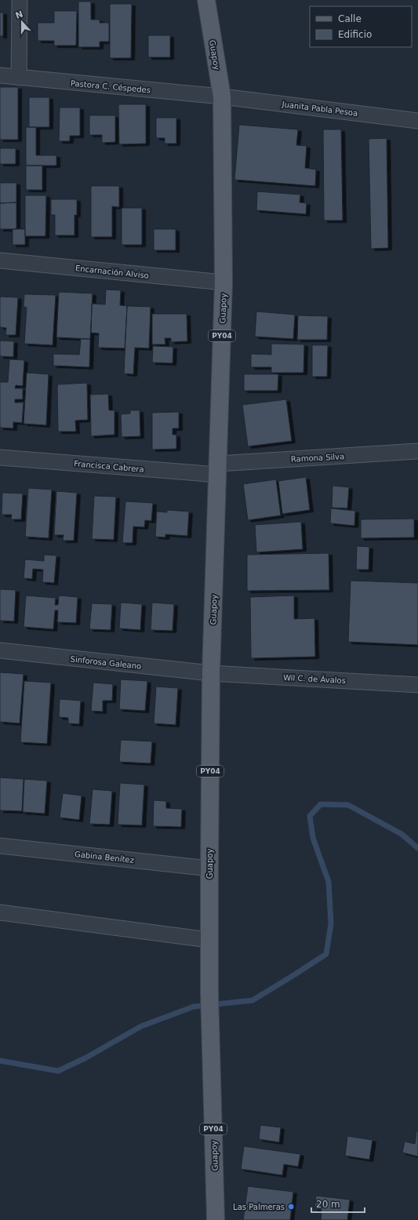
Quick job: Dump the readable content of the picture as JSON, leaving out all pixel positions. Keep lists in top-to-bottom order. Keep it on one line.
{"streets":{"main road":["Guapoy","PY04"],"street":["Pastora C. Céspedes","Juanita Pabla Pesoa","Encarnación Alviso","Ramona Silva","Francisca Cabrera","Sinforosa Galeano","Wil C. de Ávalos","Gabina Benítez"]},"crossings":[["Guapoy","Pastora C. Céspedes"],["Guapoy","Juanita Pabla Pesoa"],["Guapoy","Encarnación Alviso"],["Guapoy","Ramona Silva"],["Guapoy","Francisca Cabrera"],["Guapoy","Sinforosa Galeano"],["Guapoy","Wil C. de Ávalos"],["Guapoy","Gabina Benítez"],["Pastora C. Céspedes","Juanita Pabla Pesoa"],["Ramona Silva","Francisca Cabrera"],["Sinforosa Galeano","Wil C. de Ávalos"]],"places":["Las Palmeras"],"legend":["Calle","Edificio"],"scale_bar":"20 m","north":"top"}
